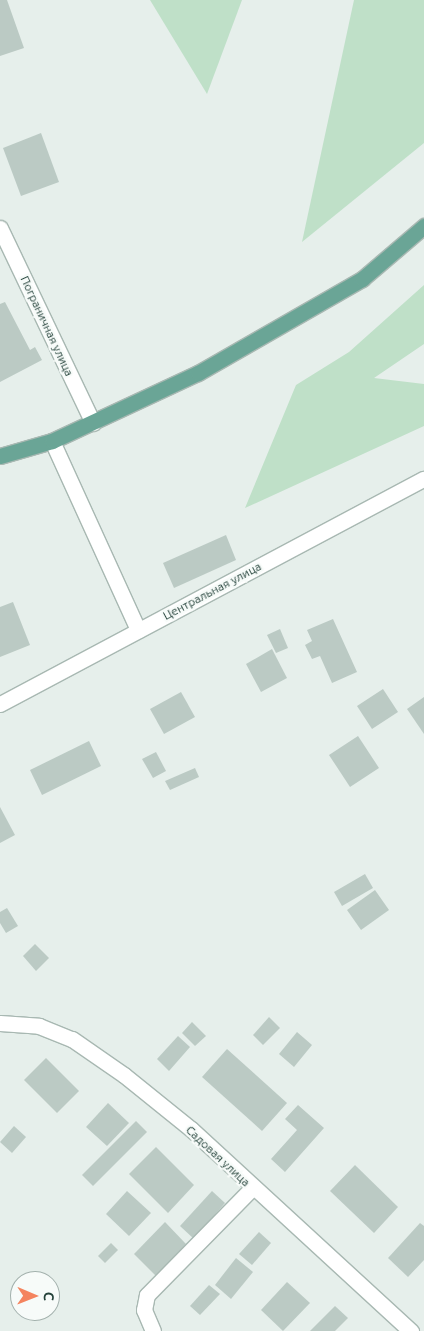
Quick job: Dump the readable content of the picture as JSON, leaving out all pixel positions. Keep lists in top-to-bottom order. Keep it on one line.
{"streets":{"street":["Пограничная улица","Центральная улица","Садовая улица"]},"north":"right"}
